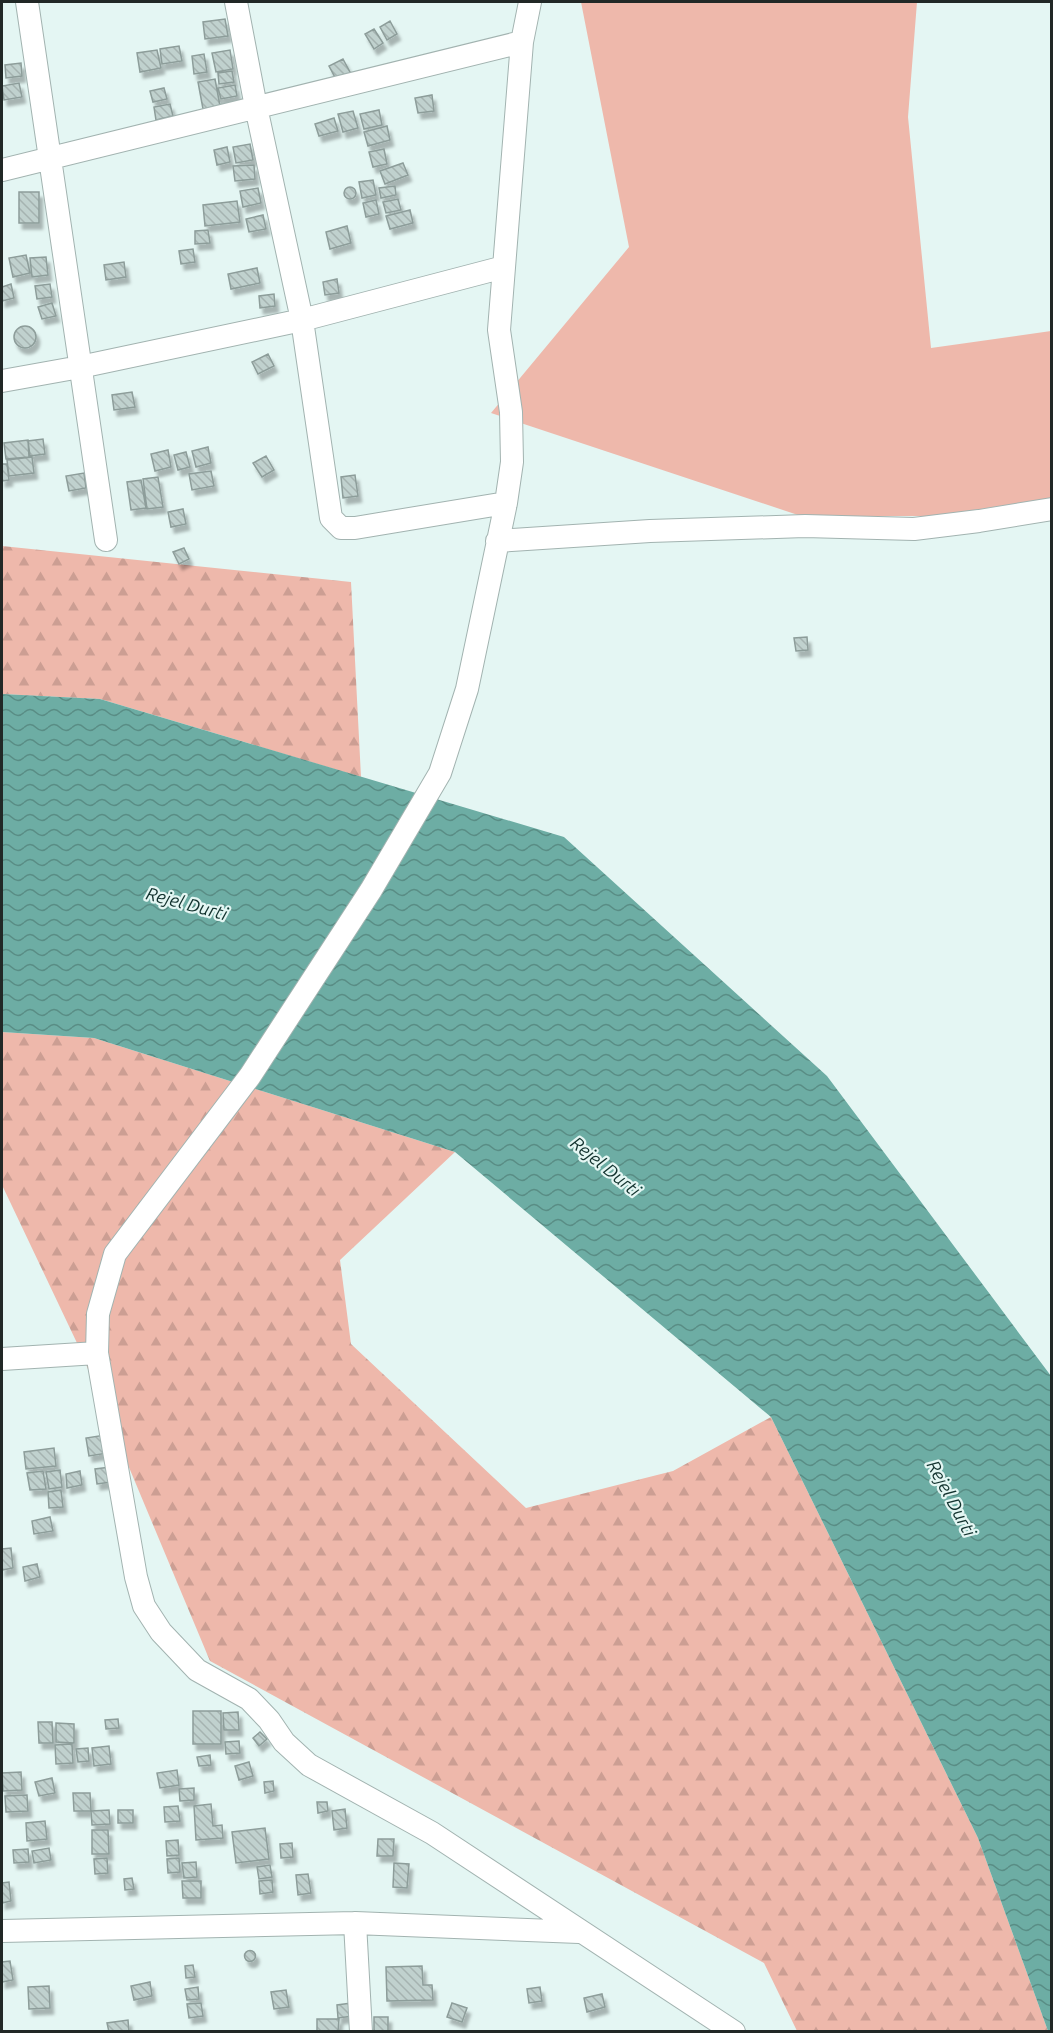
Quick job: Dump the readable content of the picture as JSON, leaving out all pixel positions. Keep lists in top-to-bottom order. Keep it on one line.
{"water":["Rejel Durti"]}
